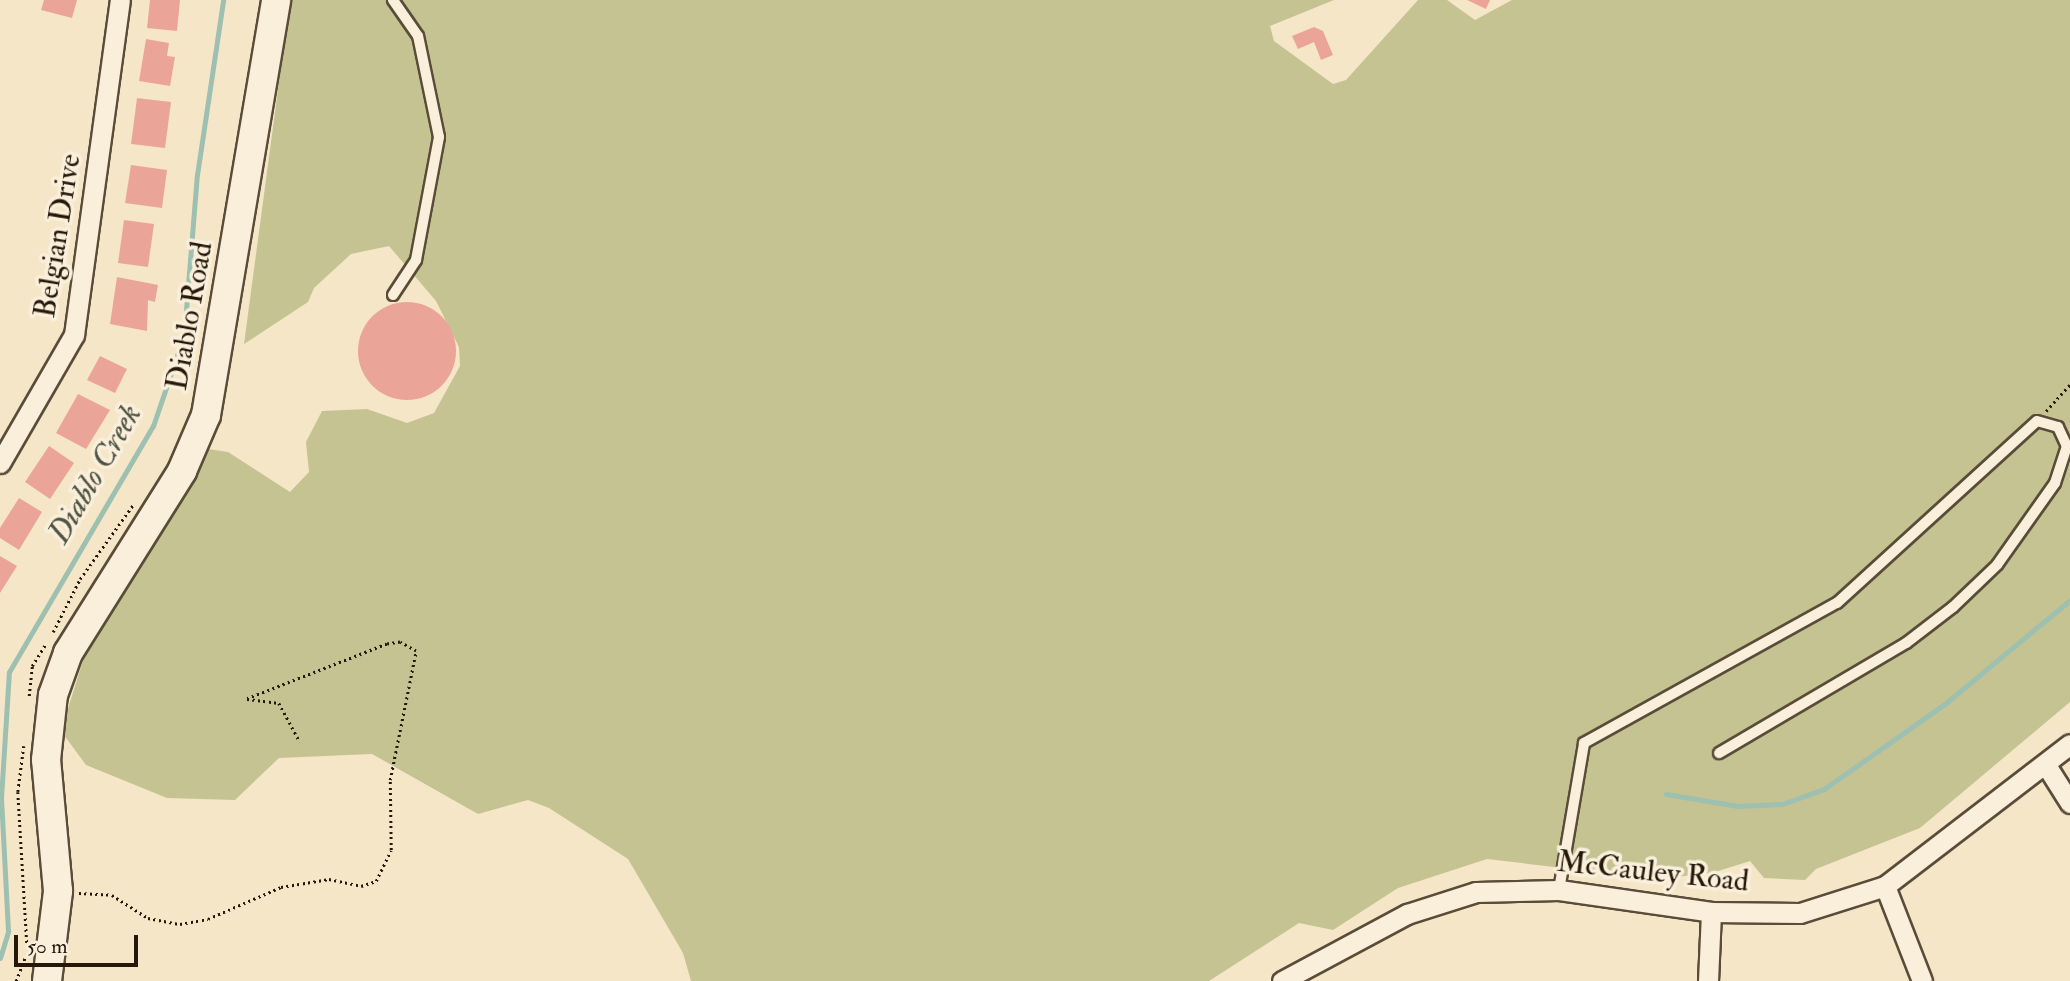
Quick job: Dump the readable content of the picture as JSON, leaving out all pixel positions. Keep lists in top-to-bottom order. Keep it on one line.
{"streets":{"street":["Belgian Drive","Diablo Road","McCauley Road"]},"water":["Diablo Creek"],"scale_bar":"50 m"}
